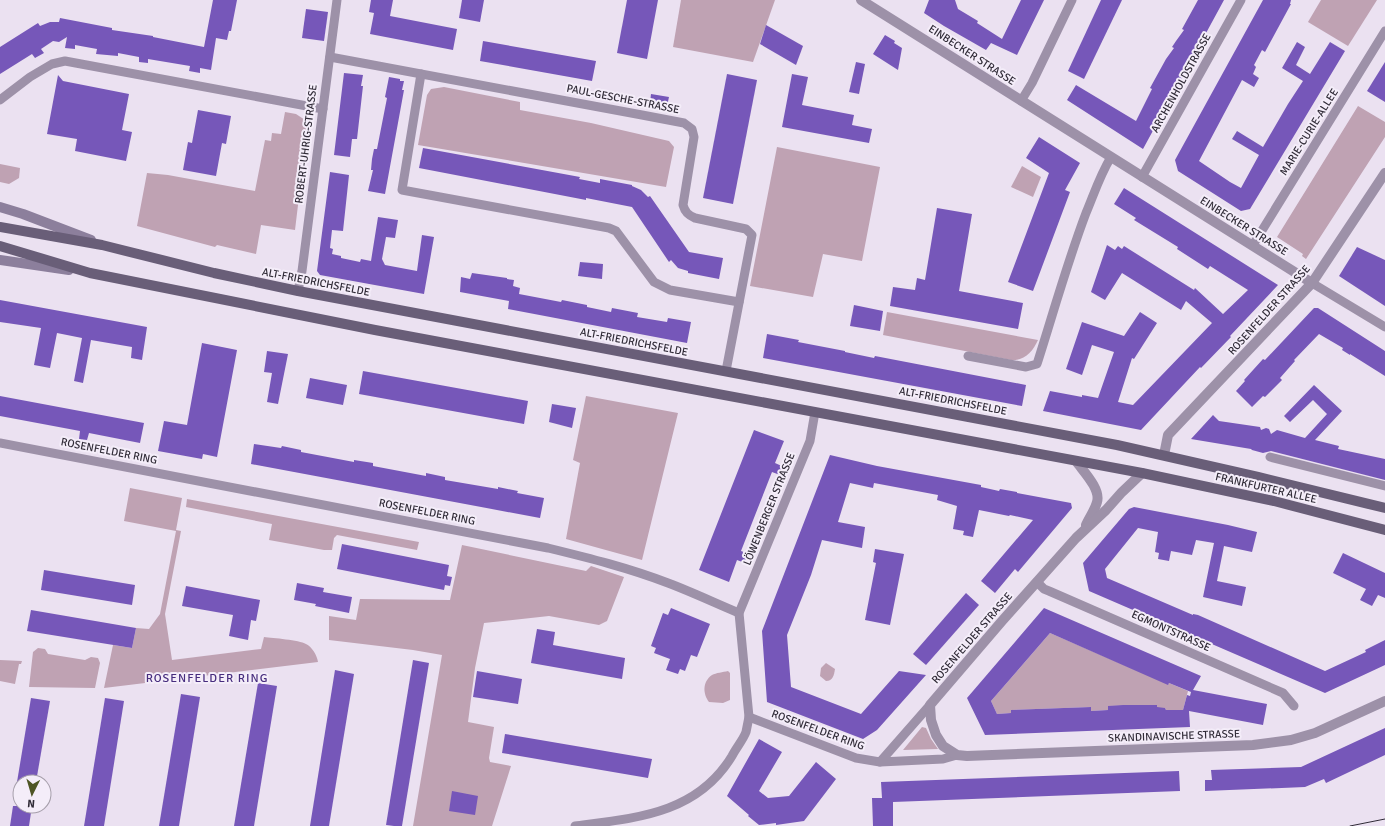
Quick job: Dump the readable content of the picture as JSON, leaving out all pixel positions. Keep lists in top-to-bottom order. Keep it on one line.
{"streets":{"main road":["ALT-FRIEDRICHSFELDE","FRANKFURTER ALLEE"],"street":["EINBECKER STRASSE","ARCHENHOLDSTRASSE","PAUL-GESCHE-STRASSE","MARIE-CURIE-ALLEE","ROBERT-UHRIG-STRASSE","ROSENFELDER STRASSE","ROSENFELDER RING","LÖWENBERGER STRASSE","EGMONTSTRASSE","SKANDINAVISCHE STRASSE"]},"crossings":[["EINBECKER STRASSE","ARCHENHOLDSTRASSE"],["EINBECKER STRASSE","MARIE-CURIE-ALLEE"],["EINBECKER STRASSE","ROSENFELDER STRASSE"],["PAUL-GESCHE-STRASSE","ROBERT-UHRIG-STRASSE"],["PAUL-GESCHE-STRASSE","ALT-FRIEDRICHSFELDE"],["ROBERT-UHRIG-STRASSE","ALT-FRIEDRICHSFELDE"],["ALT-FRIEDRICHSFELDE","ROSENFELDER STRASSE"],["ALT-FRIEDRICHSFELDE","FRANKFURTER ALLEE"],["ROSENFELDER STRASSE","ROSENFELDER RING"],["ROSENFELDER STRASSE","FRANKFURTER ALLEE"],["ROSENFELDER STRASSE","EGMONTSTRASSE"],["ROSENFELDER STRASSE","SKANDINAVISCHE STRASSE"],["ROSENFELDER RING","LÖWENBERGER STRASSE"],["ROSENFELDER RING","SKANDINAVISCHE STRASSE"]],"districts":["ROSENFELDER RING"],"north":"bottom"}
